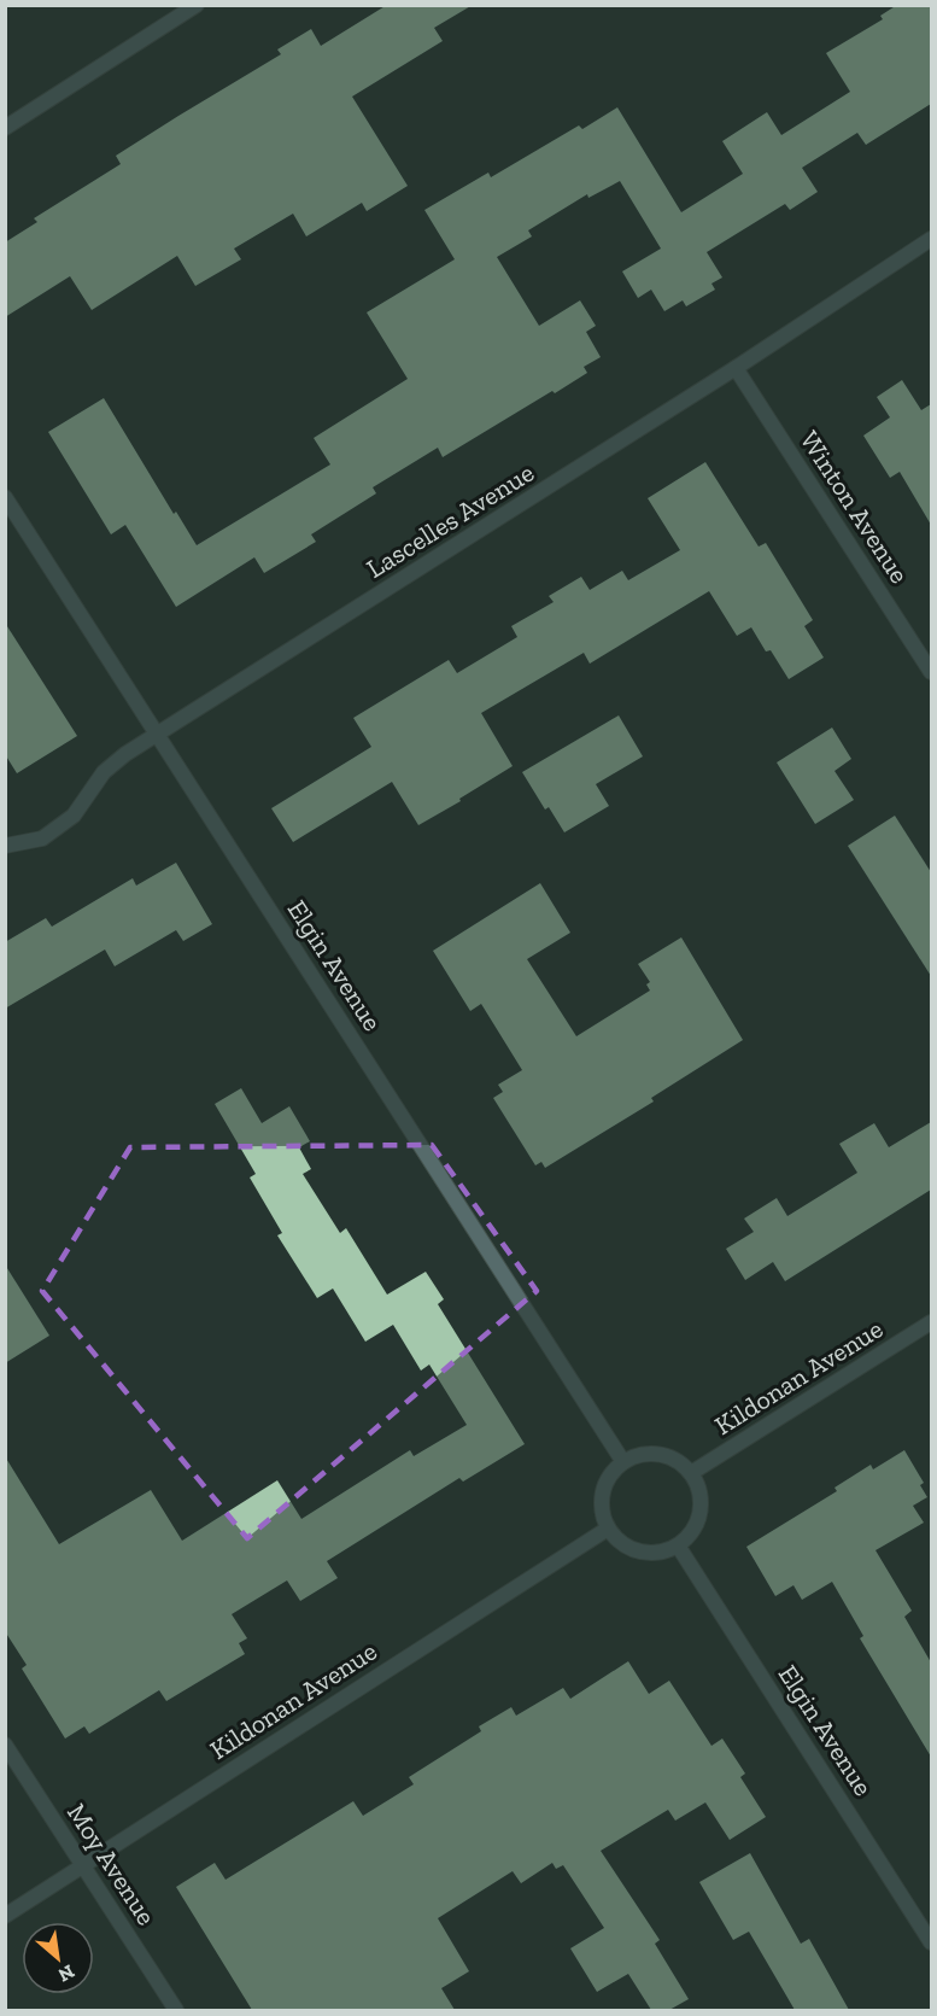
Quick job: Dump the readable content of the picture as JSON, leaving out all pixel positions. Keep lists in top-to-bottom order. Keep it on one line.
{"streets":{"street":["Winton Avenue","Lascelles Avenue","Elgin Avenue","Kildonan Avenue","Moy Avenue"]},"crossings":[["Winton Avenue","Lascelles Avenue"],["Lascelles Avenue","Elgin Avenue"],["Elgin Avenue","Kildonan Avenue"],["Kildonan Avenue","Moy Avenue"]],"north":"bottom right"}
